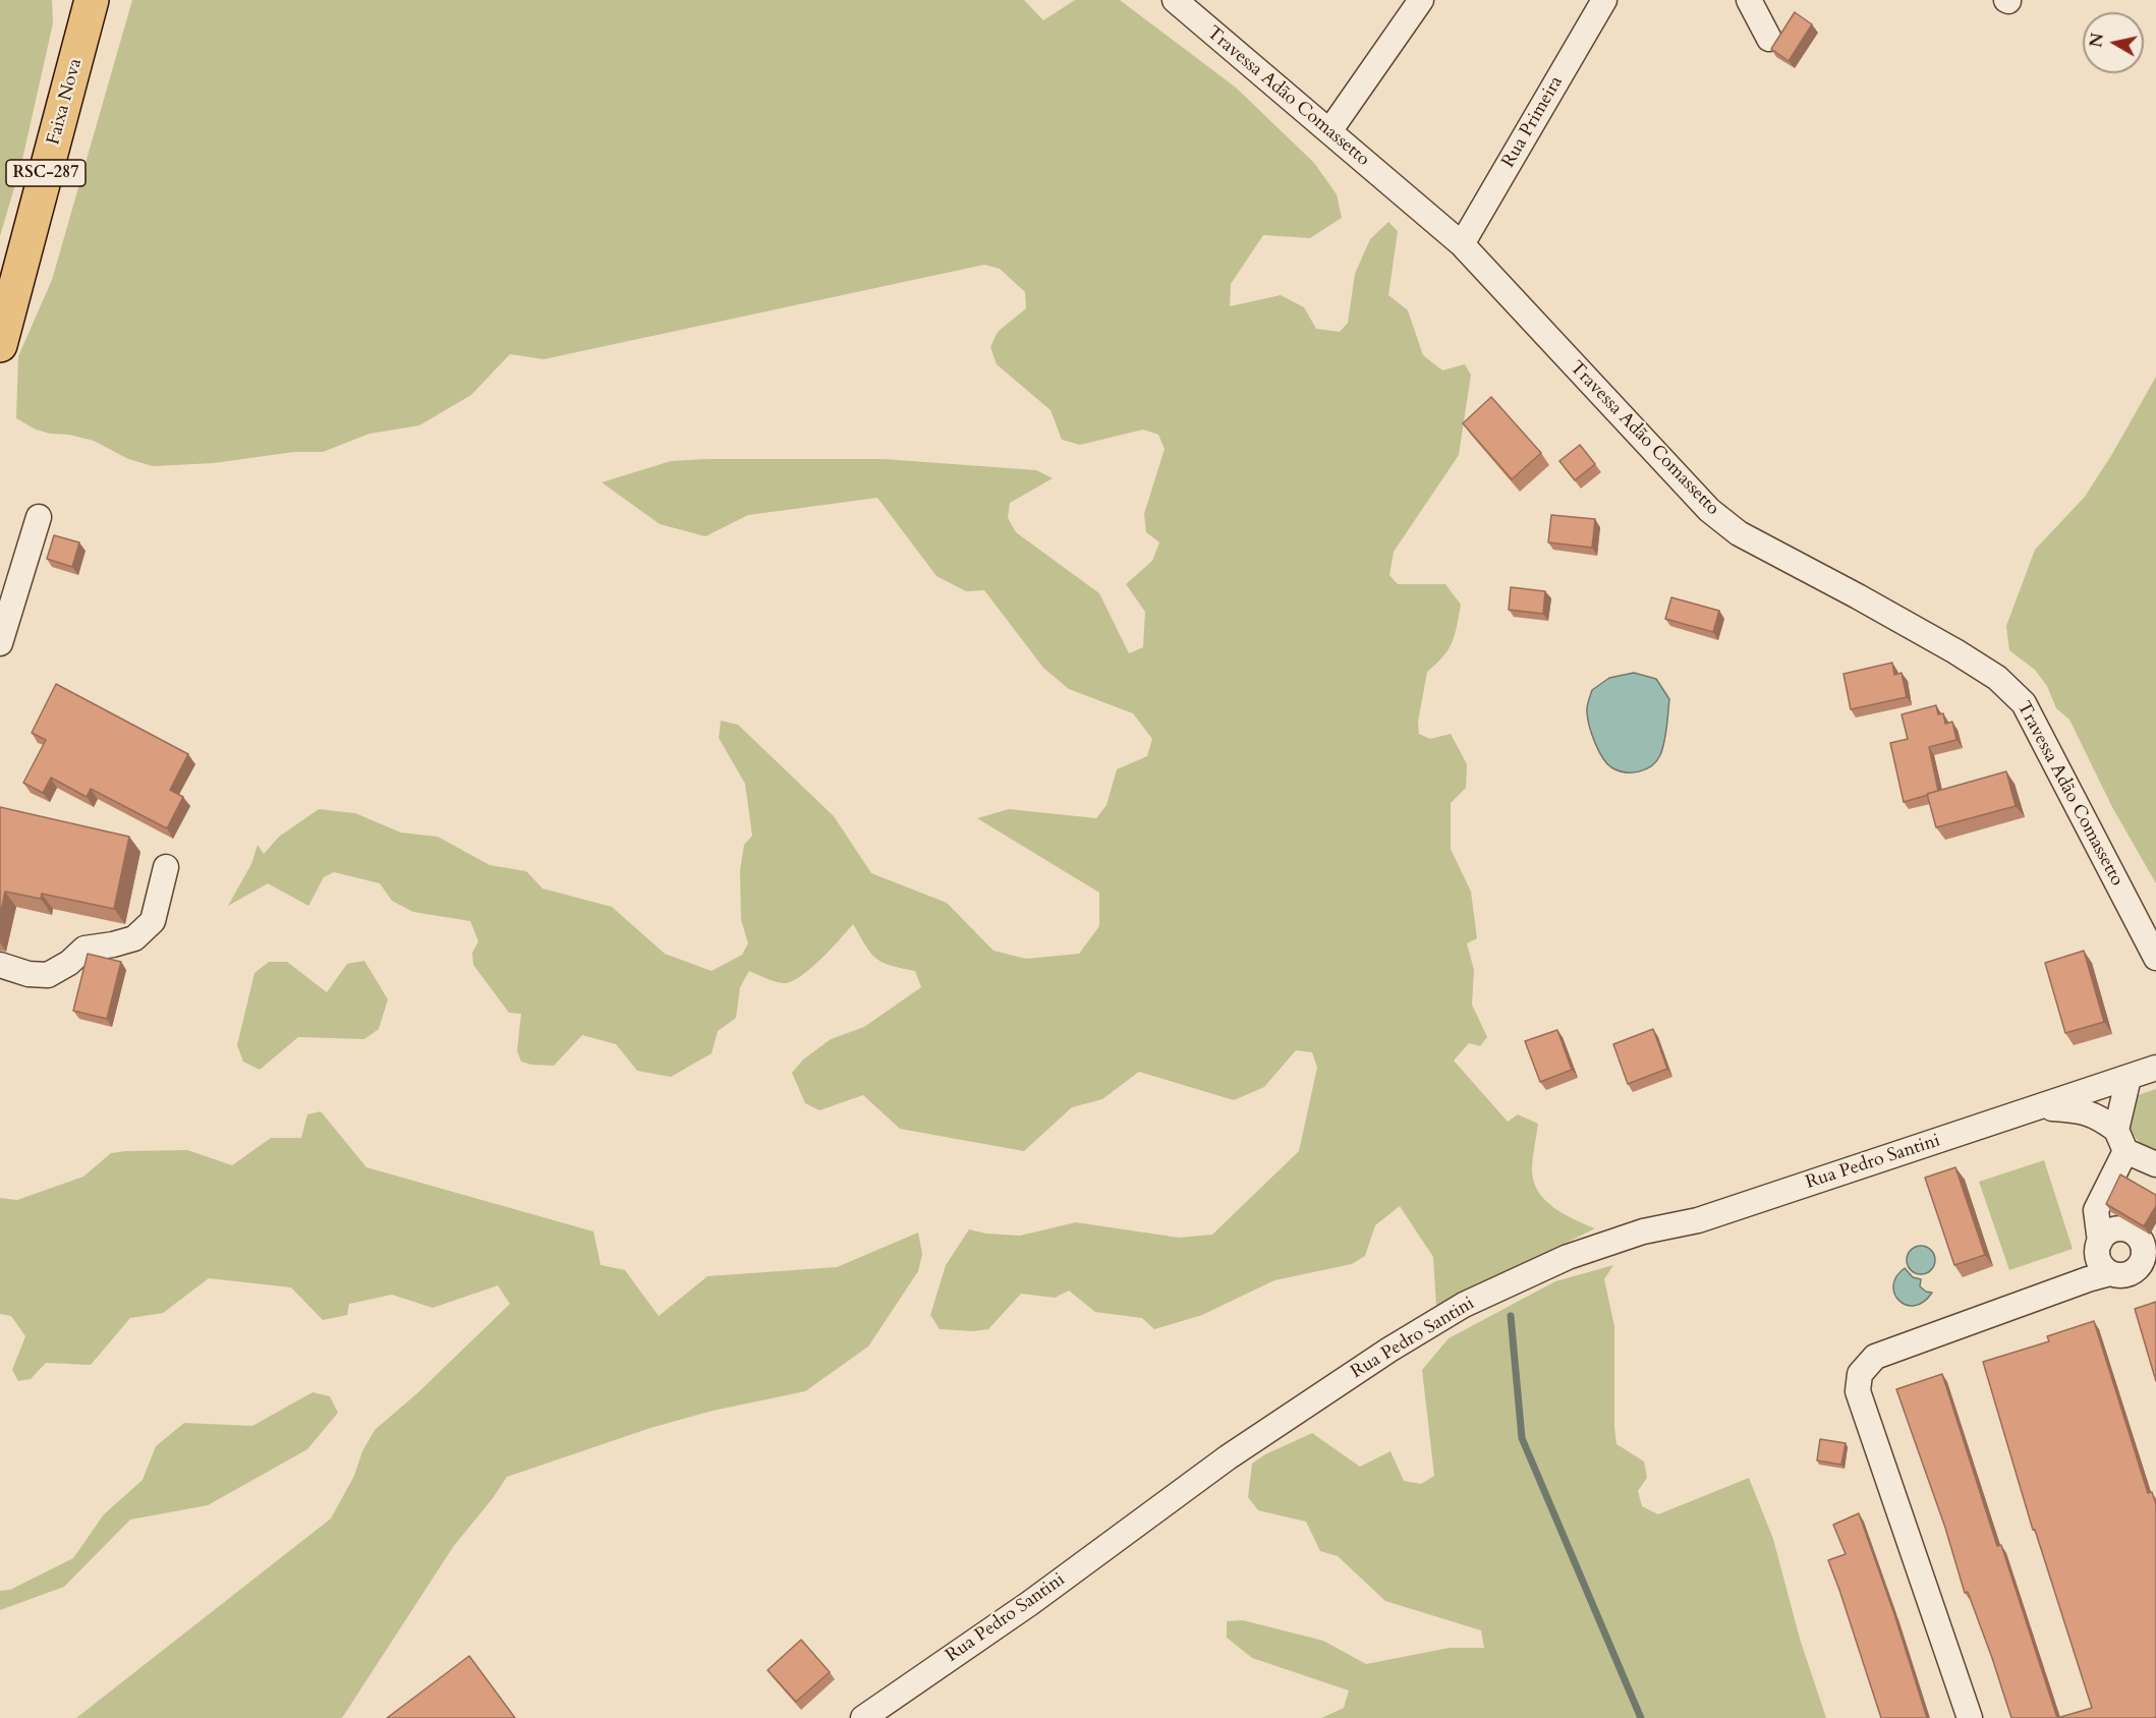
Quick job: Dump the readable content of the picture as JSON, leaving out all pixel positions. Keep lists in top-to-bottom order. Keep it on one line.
{"streets":{"highway":["Faixa Nova","RSC-287"],"street":["Travessa Adão Comassetto","Rua Primeira","Rua Pedro Santini"]},"crossings":[["Travessa Adão Comassetto","Rua Primeira"]],"north":"left"}
